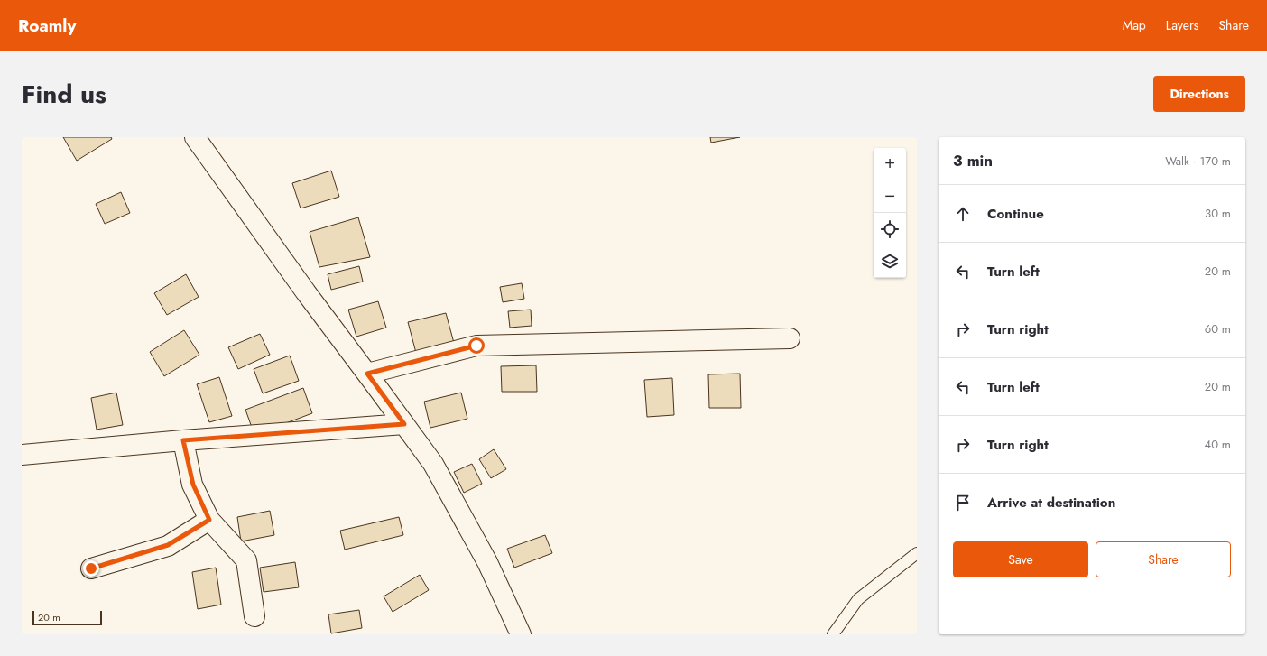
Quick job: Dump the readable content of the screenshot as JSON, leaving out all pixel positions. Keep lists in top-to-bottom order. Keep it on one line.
{"scale_bar":"20 m","page":{"header":"Roamly","nav":["Map","Layers","Share"],"title":"Find us","buttons":["Directions",["Save","Share"]],"heading":["3 min","Walk · 170 m"],"map_buttons":["+","−"],"list":[["Continue","30 m"],["Turn left","20 m"],["Turn right","60 m"],["Turn left","20 m"],["Turn right","40 m"],"Arrive at destination"],"scale":"20 m"}}
